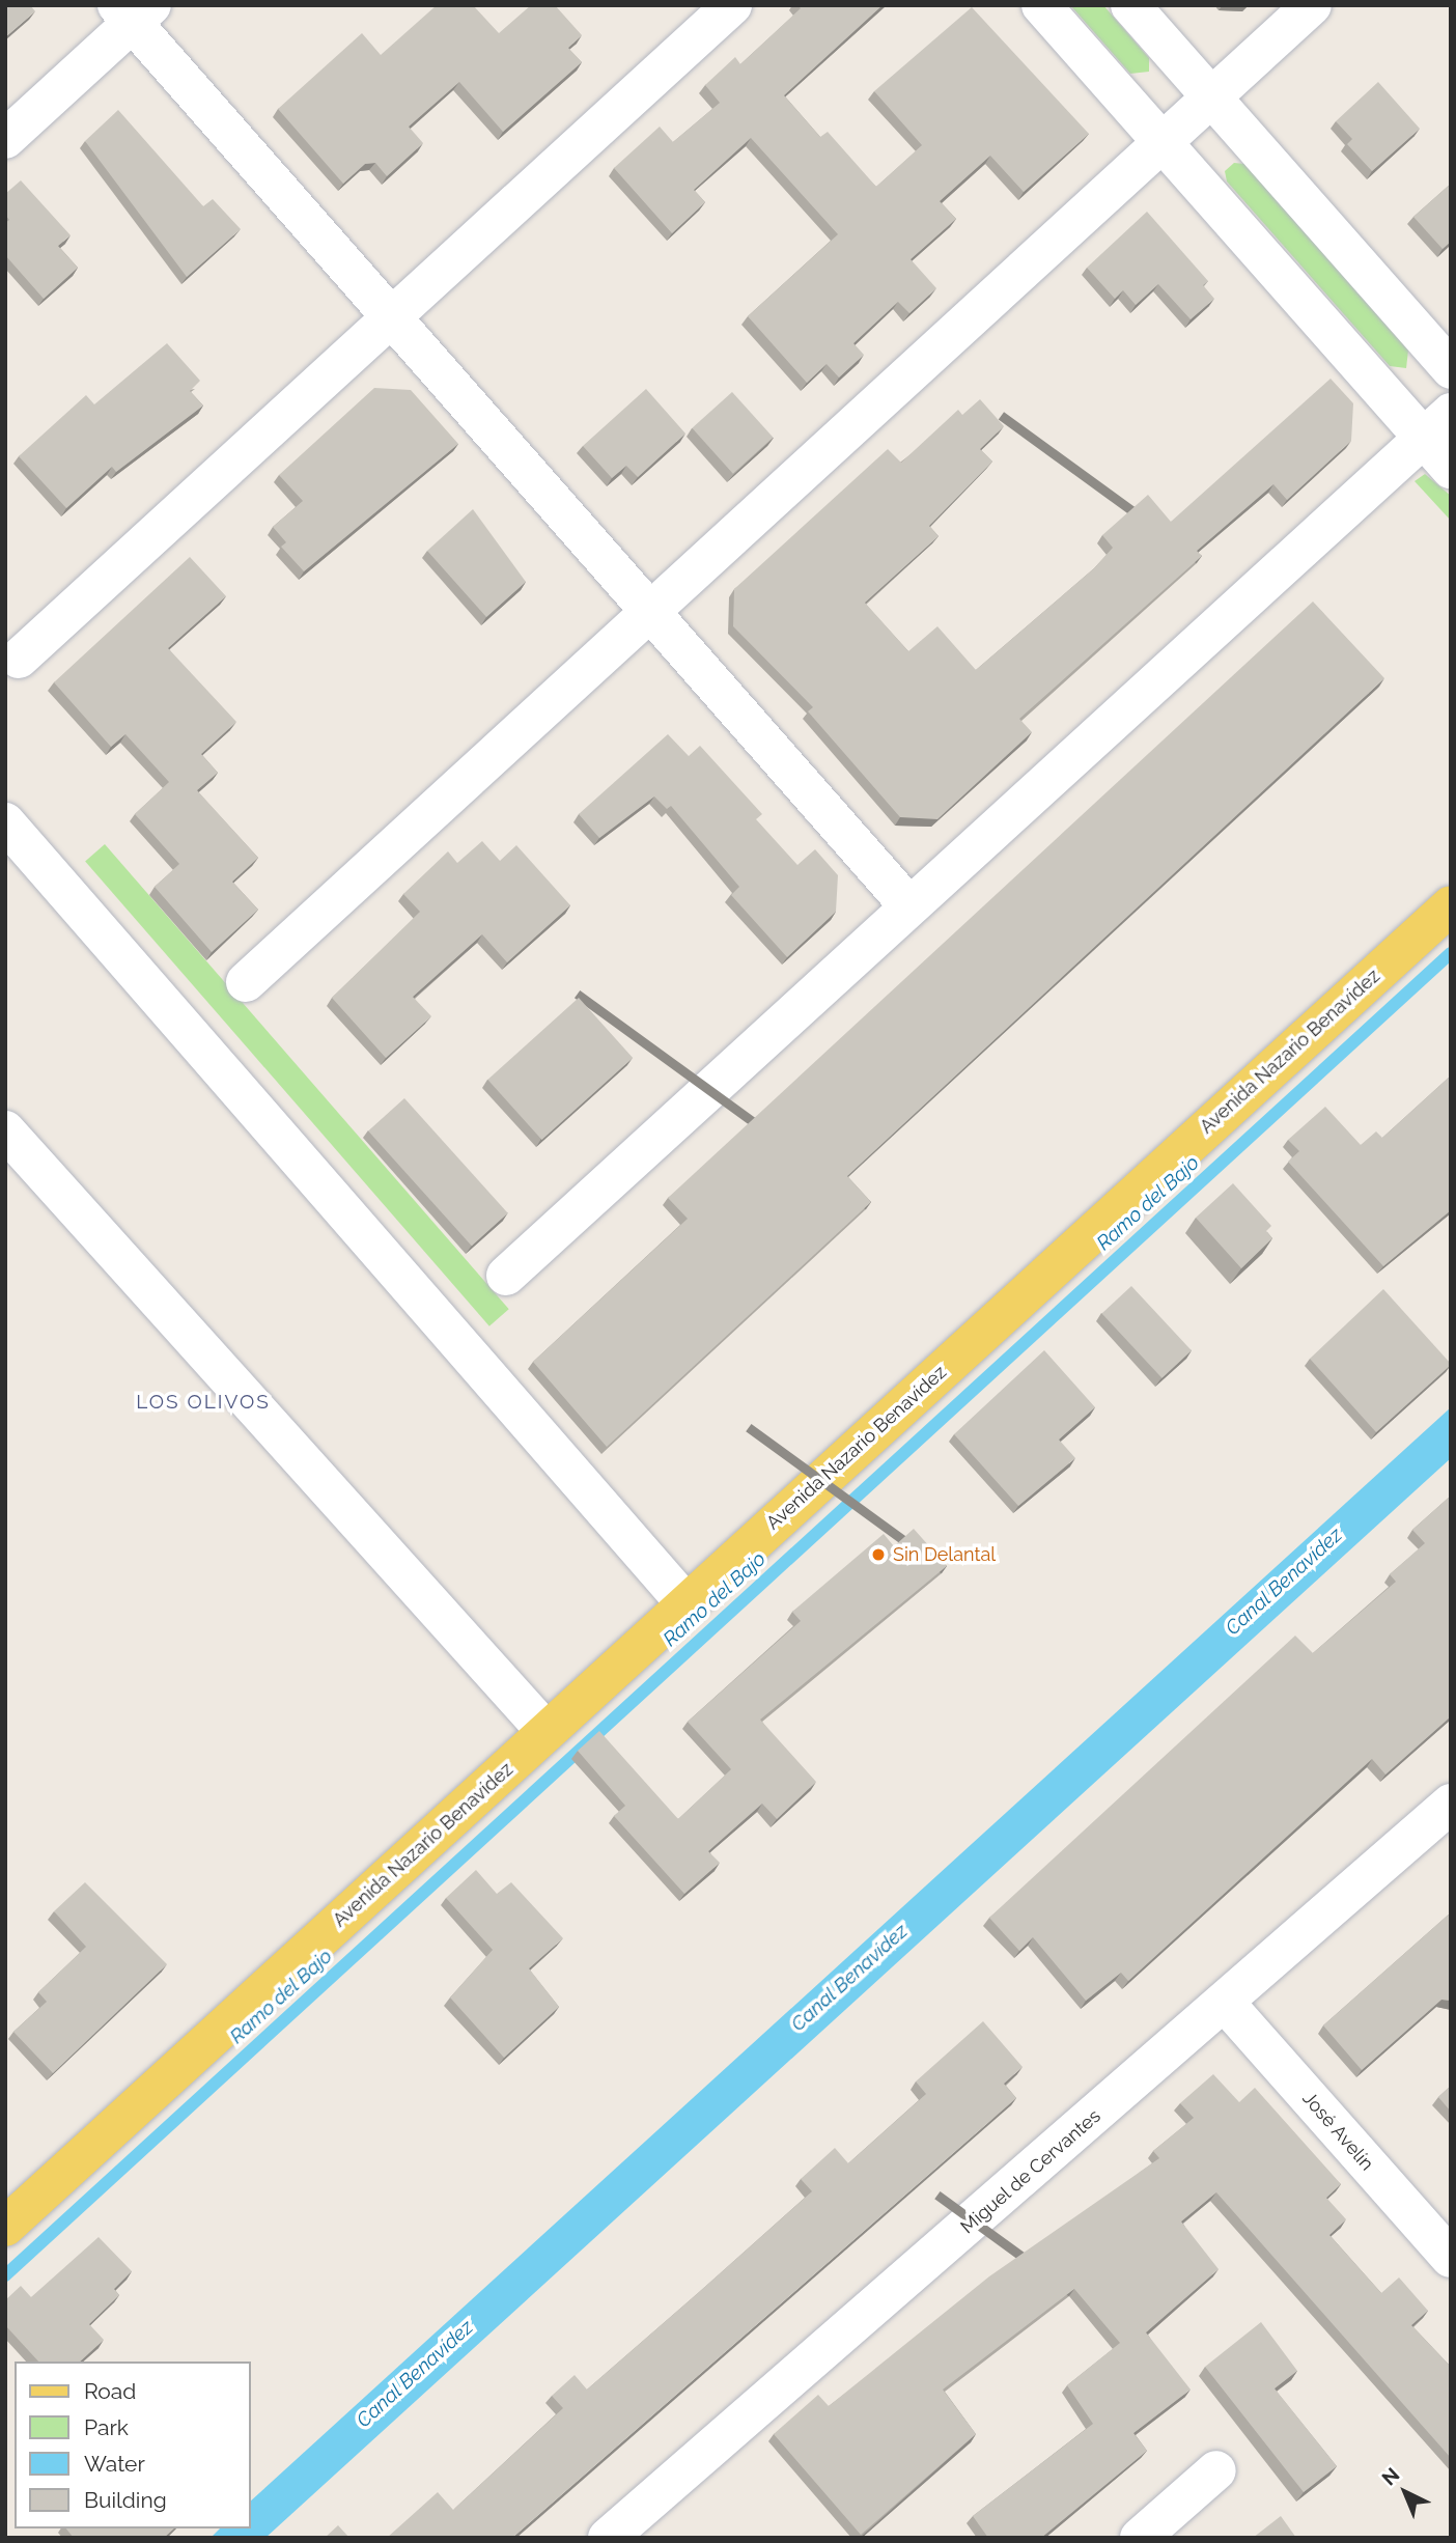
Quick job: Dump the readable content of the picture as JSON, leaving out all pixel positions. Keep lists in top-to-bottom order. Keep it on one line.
{"streets":{"main road":["Avenida Nazario Benavídez"],"street":["José Avelín","Miguel de Cervantes"]},"crossings":[["José Avelín","Miguel de Cervantes"]],"districts":["LOS OLIVOS"],"water":["Ramo del Bajo","Canal Benavídez"],"places":["Sin Delantal"],"legend":["Road","Park","Water","Building"],"north":"top left"}
